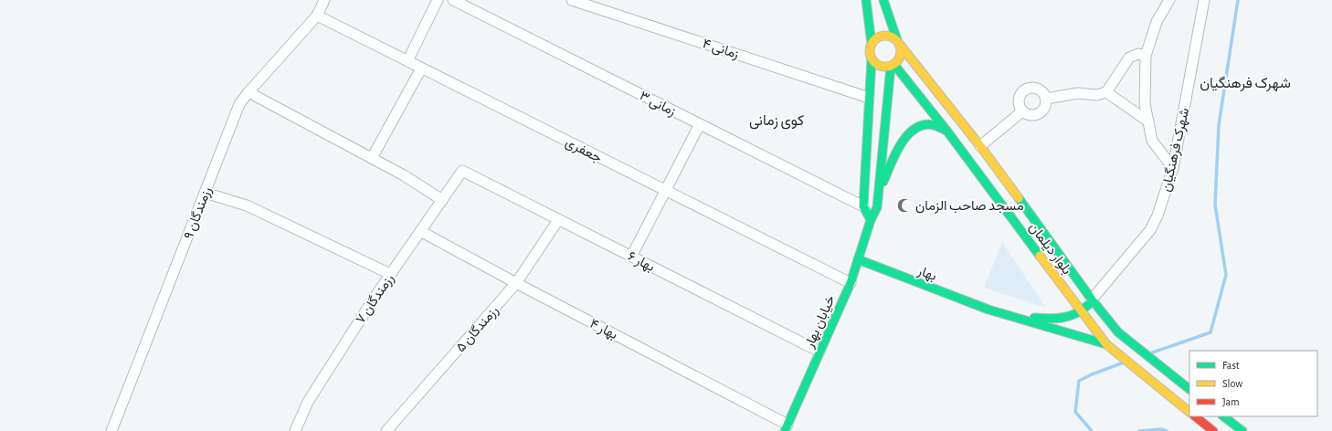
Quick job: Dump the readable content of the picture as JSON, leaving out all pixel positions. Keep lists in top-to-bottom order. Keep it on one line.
{"streets":{"main road":["بلوار دیلمان","بهار","خیابان بهار"],"street":["زمانی ۴","زمانی ۳","جعفری","شهرک فرهنگیان","رزمندگان ۹","بهار ۶","رزمندگان ۷","رزمندگان ۵","بهار ۴"]},"crossings":[["جعفری","رزمندگان ۹"],["جعفری","خیابان بهار"],["شهرک فرهنگیان","بلوار دیلمان"],["بلوار دیلمان","بهار"],["بلوار دیلمان","خیابان بهار"],["بهار ۶","رزمندگان ۷"],["بهار ۶","خیابان بهار"],["بهار ۶","رزمندگان ۵"],["بهار","خیابان بهار"],["رزمندگان ۷","بهار ۴"],["خیابان بهار","بهار ۴"],["رزمندگان ۵","بهار ۴"]],"districts":["شهرک فرهنگیان","کوی زمانی"],"places":{"mosque":["مسجد صاحب الزمان"]},"legend":["Fast","Slow","Jam"]}
